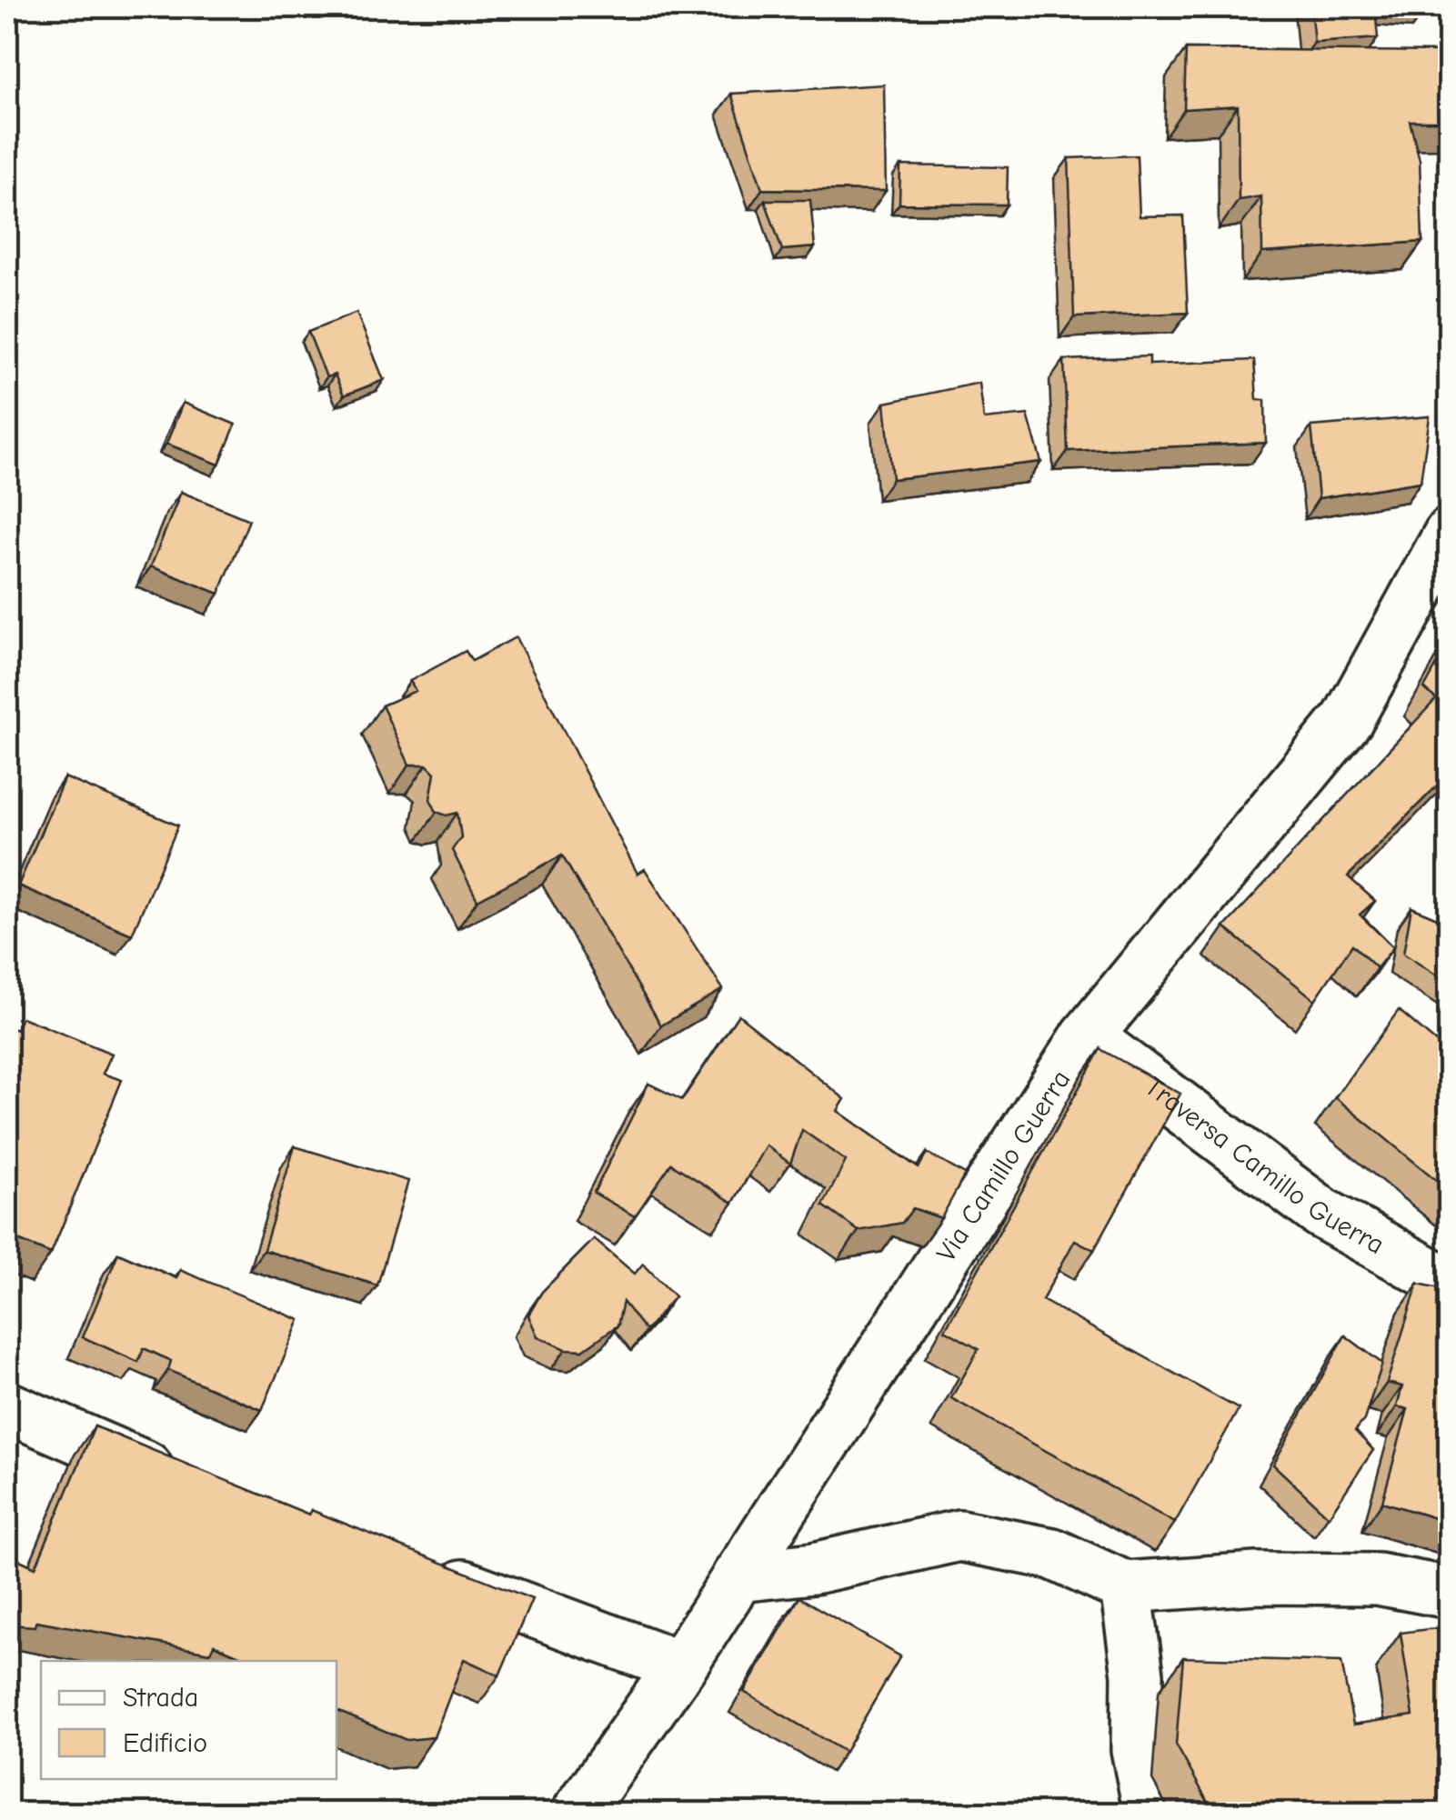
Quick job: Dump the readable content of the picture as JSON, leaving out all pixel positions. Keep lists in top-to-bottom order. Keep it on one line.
{"streets":{"street":["Via Camillo Guerra","Traversa Camillo Guerra"]},"crossings":[["Via Camillo Guerra","Traversa Camillo Guerra"]],"legend":["Strada","Edificio"]}
